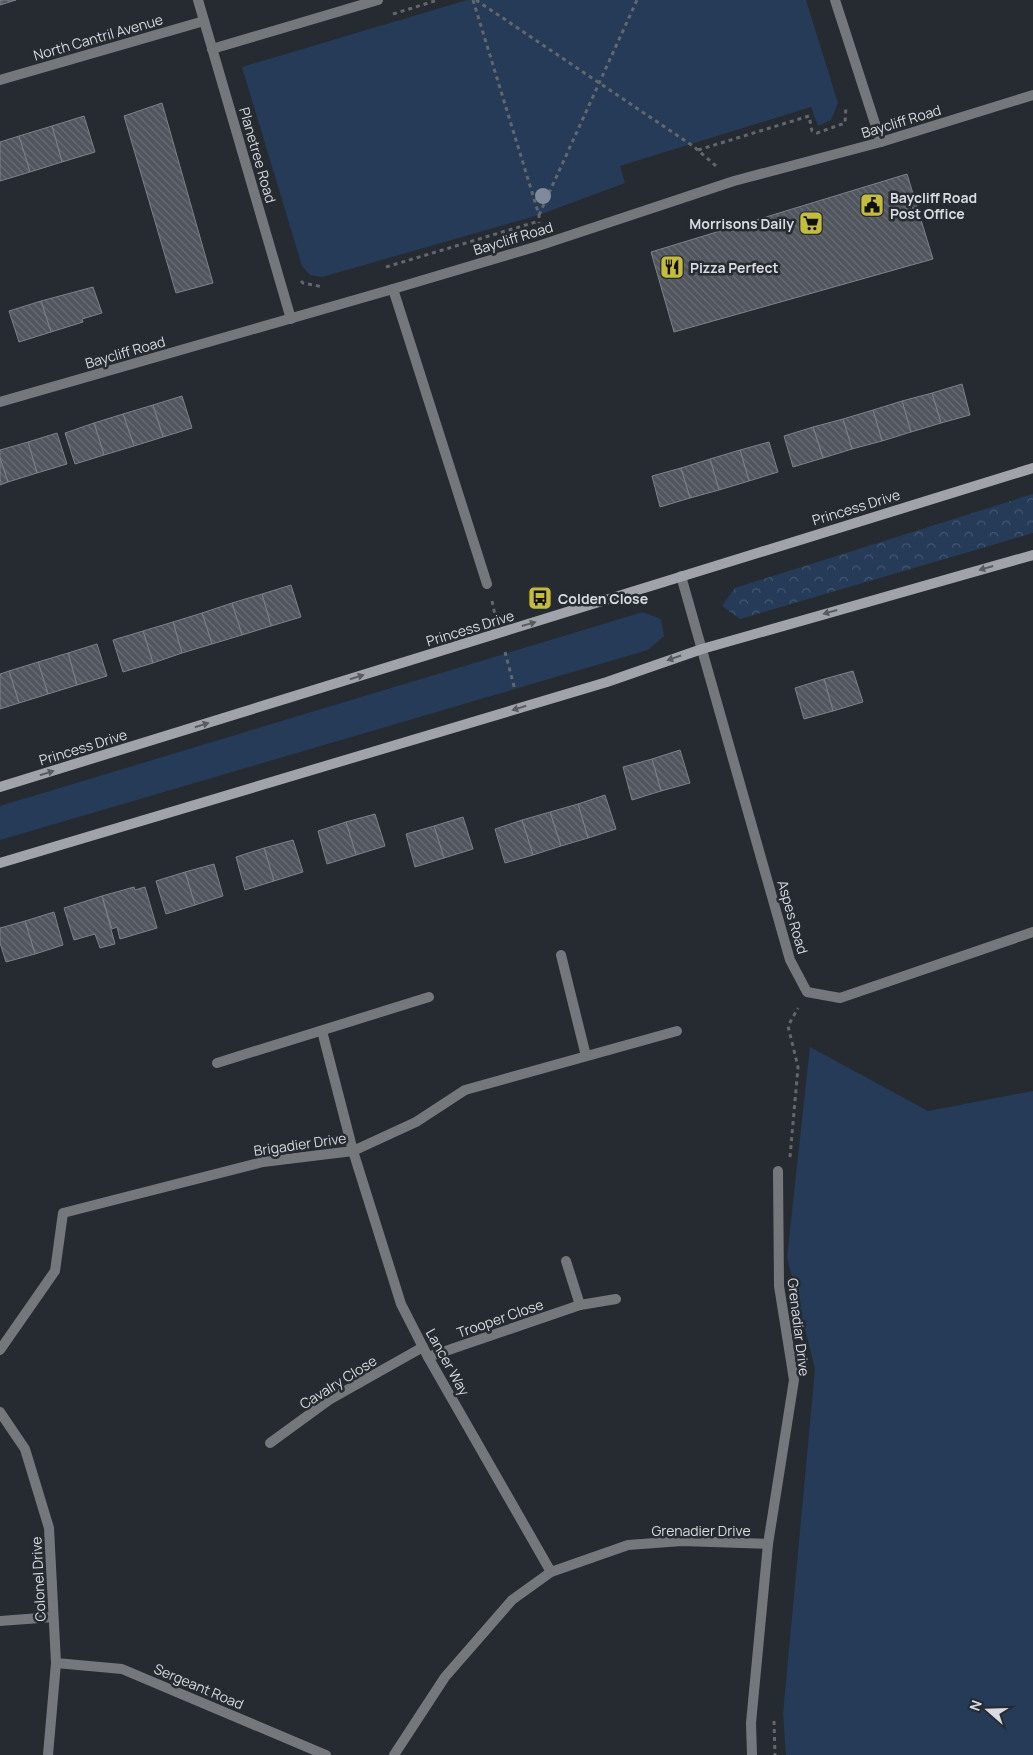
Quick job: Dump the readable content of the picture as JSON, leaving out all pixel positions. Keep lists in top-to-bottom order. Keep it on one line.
{"streets":{"street":["North Cantril Avenue","Baycliff Road","Planetree Road","Princess Drive","Aspes Road","Brigadier Drive","Trooper Close","Grenadiar Drive","Lancer Way","Cavalry Close","Grenadier Drive","Colonel Drive","Sergeant Road"]},"crossings":[["North Cantril Avenue","Planetree Road"],["Baycliff Road","Planetree Road"],["Brigadier Drive","Lancer Way"],["Trooper Close","Lancer Way"],["Grenadiar Drive","Grenadier Drive"],["Lancer Way","Cavalry Close"],["Lancer Way","Grenadier Drive"],["Colonel Drive","Sergeant Road"]],"places":{"public building":["Baycliff Road Post Office"],"supermarket":["Morrisons Daily"],"restaurant":["Pizza Perfect"],"bus stop":["Colden Close"]},"north":"left"}
